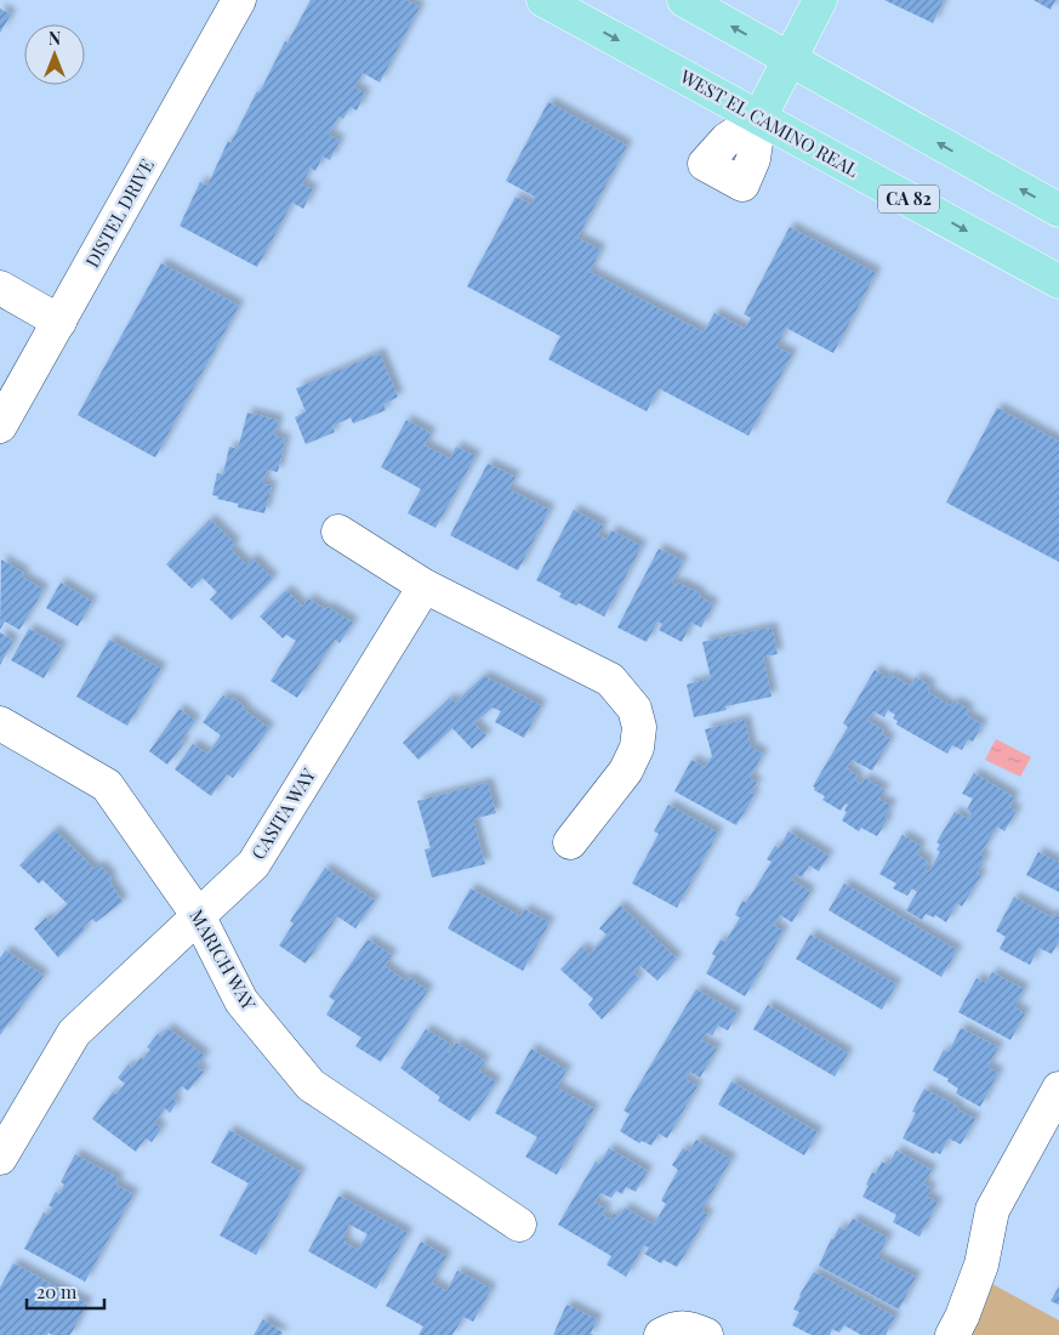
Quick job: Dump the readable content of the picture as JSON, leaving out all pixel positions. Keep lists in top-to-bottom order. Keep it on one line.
{"streets":{"main road":["WEST EL CAMINO REAL","CA 82"],"street":["DISTEL DRIVE","CASITA WAY","MARICH WAY"]},"crossings":[["CASITA WAY","MARICH WAY"]],"scale_bar":"20 m","north":"top"}
